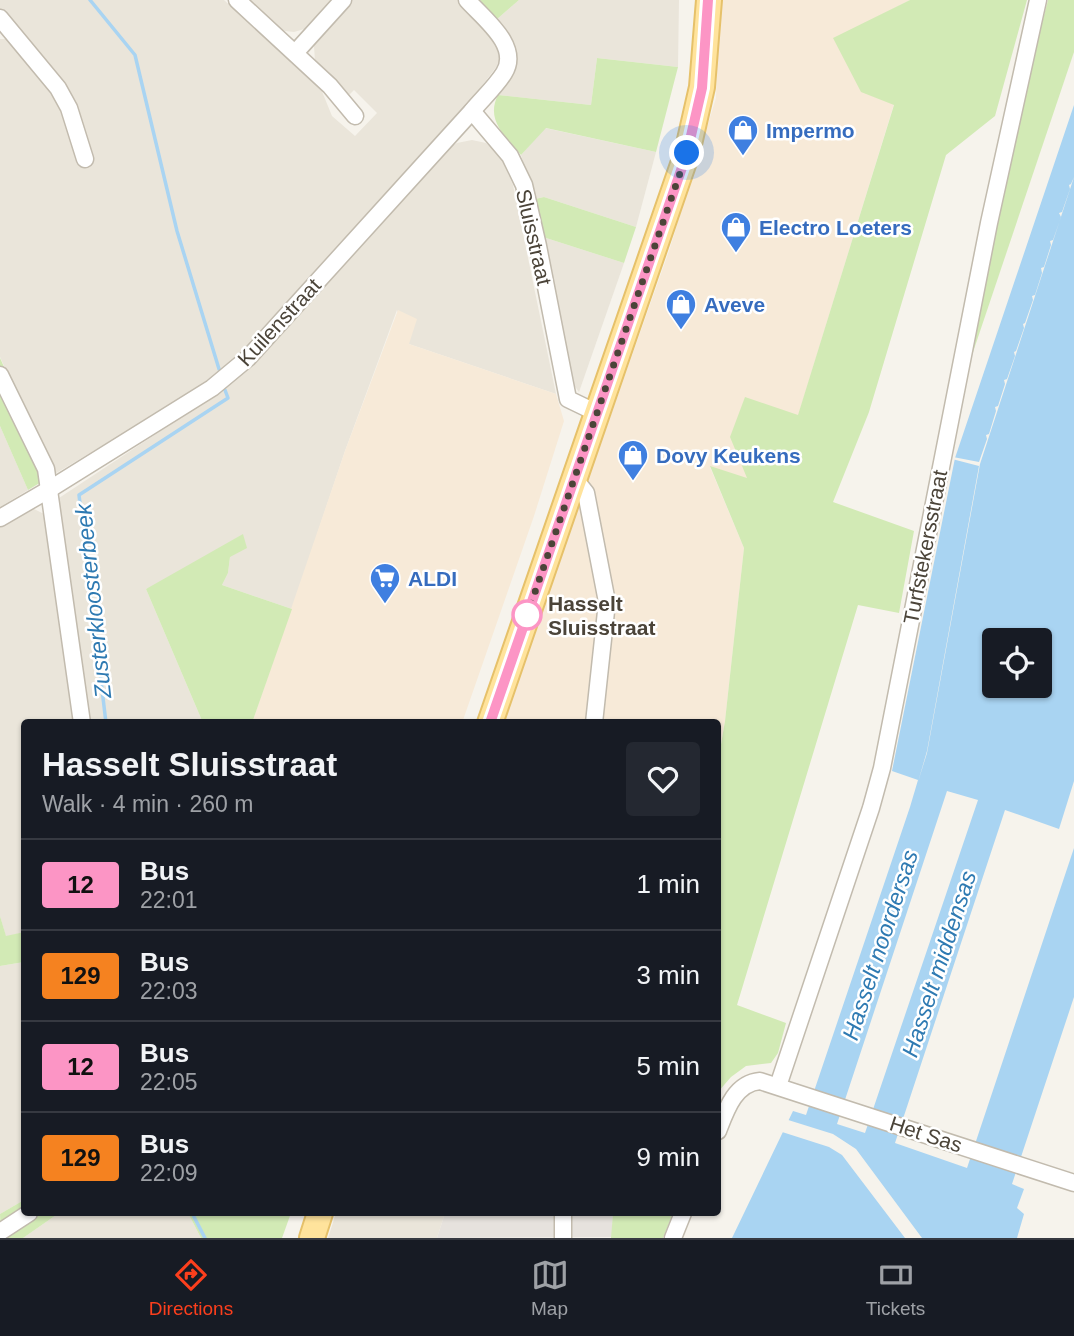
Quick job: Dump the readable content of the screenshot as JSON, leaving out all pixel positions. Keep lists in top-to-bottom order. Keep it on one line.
{"streets":{"street":["Sluisstraat","Kuilenstraat","Turfstekersstraat","Het Sas"]},"crossings":[["Sluisstraat","Kuilenstraat"],["Turfstekersstraat","Het Sas"]],"water":["Zusterkloosterbeek","Hasselt noordersas","Hasselt middensas"],"places":{"shop":["Impermo","Electro Loeters","Aveve","Dovy Keukens"],"supermarket":["ALDI"],"other":["Hasselt Sluisstraat"]},"lines":["bus line 12"],"page":{"heading":["Hasselt Sluisstraat","Walk · 4 min · 260 m"],"list":[{"mark":"12","name":"Bus","note":"22:01","value":"1 min"},{"mark":"129","name":"Bus","note":"22:03","value":"3 min"},{"mark":"12","name":"Bus","note":"22:05","value":"5 min"},{"mark":"129","name":"Bus","note":"22:09","value":"9 min"}],"tabs":["Directions","Map","Tickets"]}}
